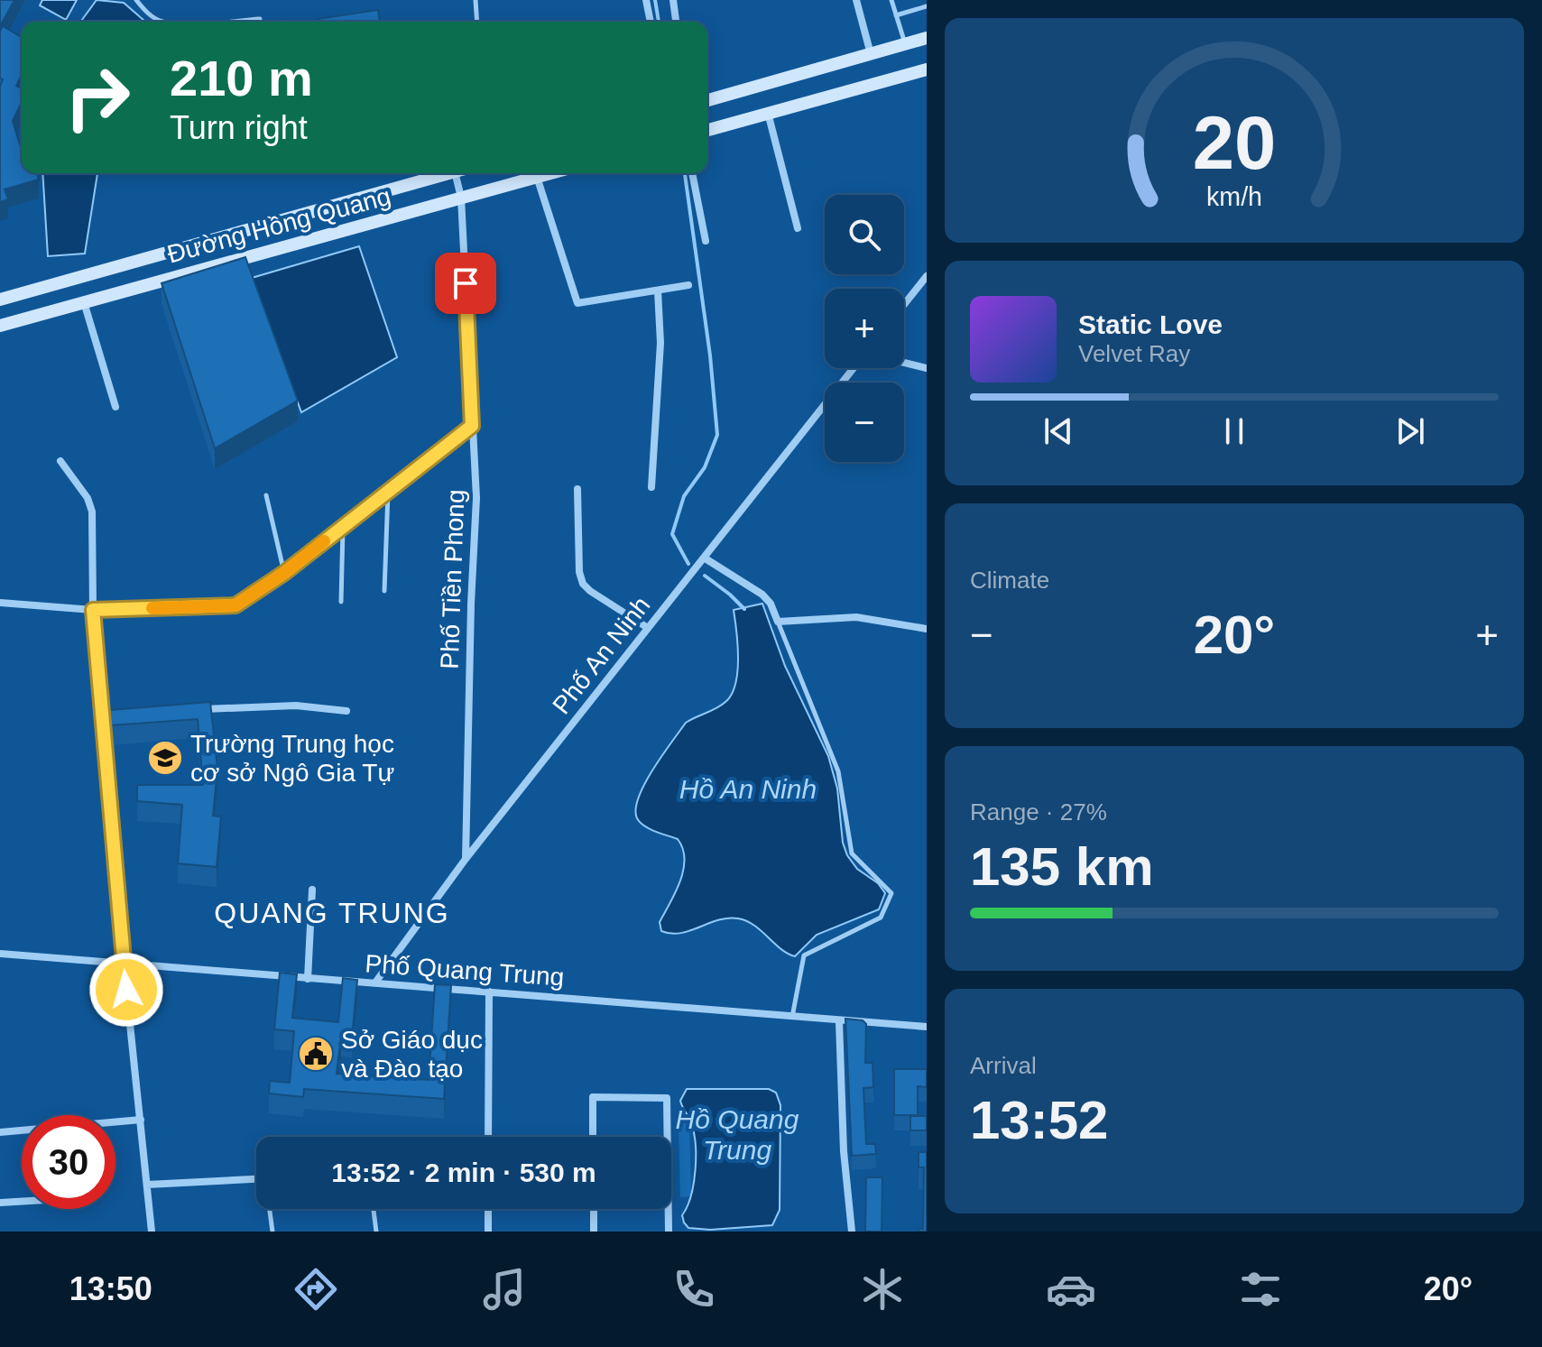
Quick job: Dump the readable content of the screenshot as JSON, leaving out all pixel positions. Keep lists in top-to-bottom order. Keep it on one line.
{"streets":{"street":["Đường Hồng Quang","Phố Tiền Phong","Phố An Ninh","Phố Quang Trung"]},"crossings":[["Đường Hồng Quang","Phố Tiền Phong"],["Phố Tiền Phong","Phố An Ninh"],["Phố An Ninh","Phố Quang Trung"]],"districts":["QUANG TRUNG"],"water":["Hồ An Ninh","Hồ Quang Trung"],"places":{"school or university":["Trường Trung học cơ sở Ngô Gia Tự"],"public building":["Sở Giáo dục và Đào tạo"]},"page":{"turn":["210 m","Turn right"],"map_buttons":["+","−"],"song":["Static Love","Velvet Ray"],"tile":["Climate",["Range · 27%","135 km"],["Arrival","13:52"]],"heat":["−","20°","+"],"limit":"30","trip":"13:52 · 2 min · 530 m","tabs":["13:50","20°"],"gauge":["20","km/h"]}}
